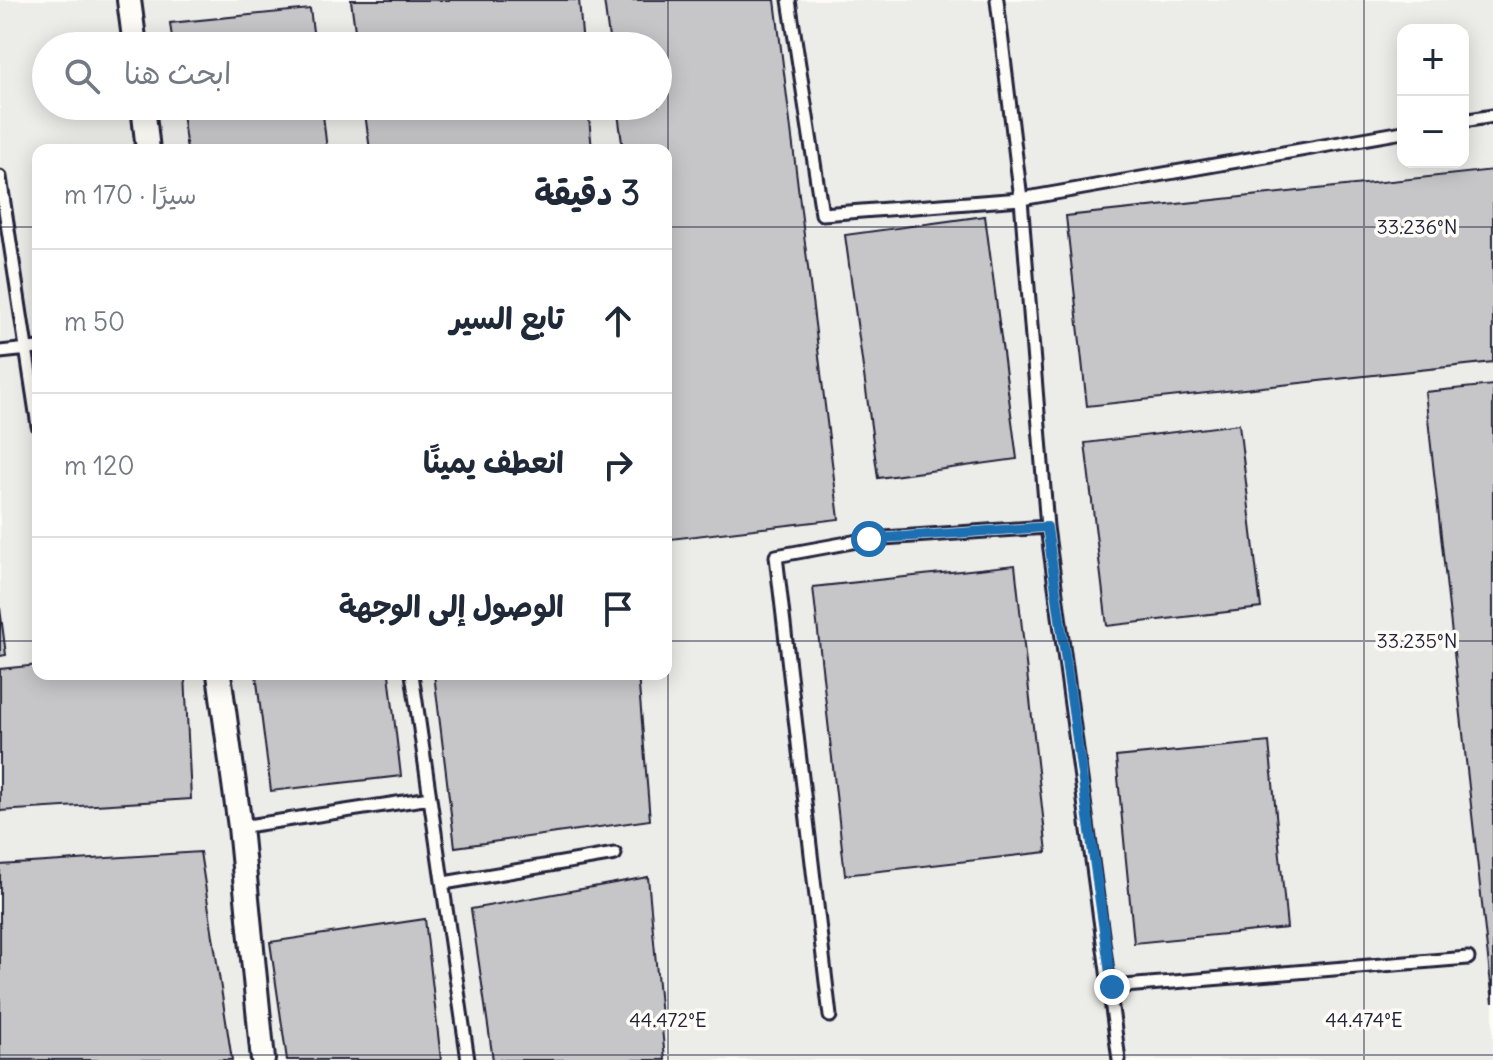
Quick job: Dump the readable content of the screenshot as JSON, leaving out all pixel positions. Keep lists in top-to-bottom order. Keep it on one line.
{"page":{"map_buttons":["+","−"],"search":"ابحث هنا","heading":["3 دقيقة","سيرًا · 170 m"],"list":[["تابع السير","50 m"],["انعطف يمينًا","120 m"],"الوصول إلى الوجهة"]},"coordinates":["33.236°N","33.235°N","44.472°E","44.474°E"]}
